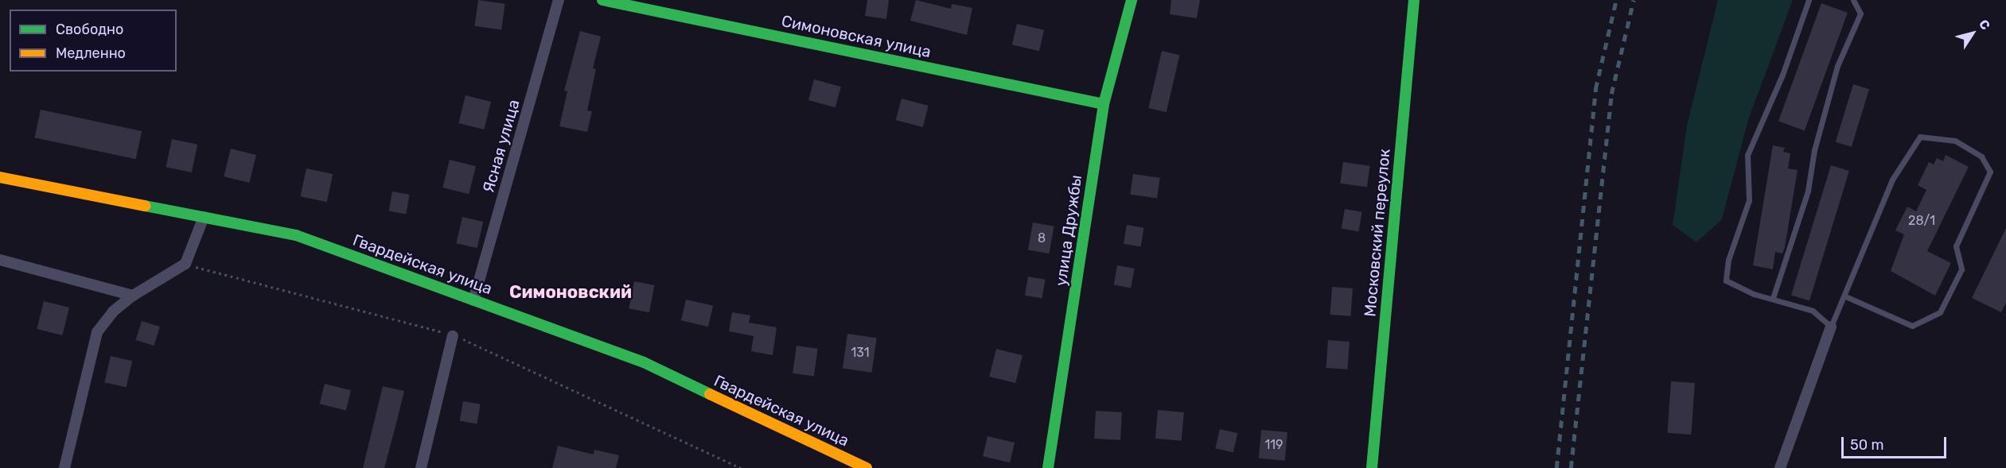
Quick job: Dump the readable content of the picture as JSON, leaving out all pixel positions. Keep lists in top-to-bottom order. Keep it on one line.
{"streets":{"street":["Симоновская улица","Ясная улица","улица Дружбы","Московский переулок","Гвардейская улица"]},"crossings":[["Симоновская улица","улица Дружбы"],["Ясная улица","Гвардейская улица"]],"districts":["Симоновский"],"house_numbers":["28/1","8","131","119"],"legend":["Свободно","Медленно"],"scale_bar":"50 m","north":"top right"}
